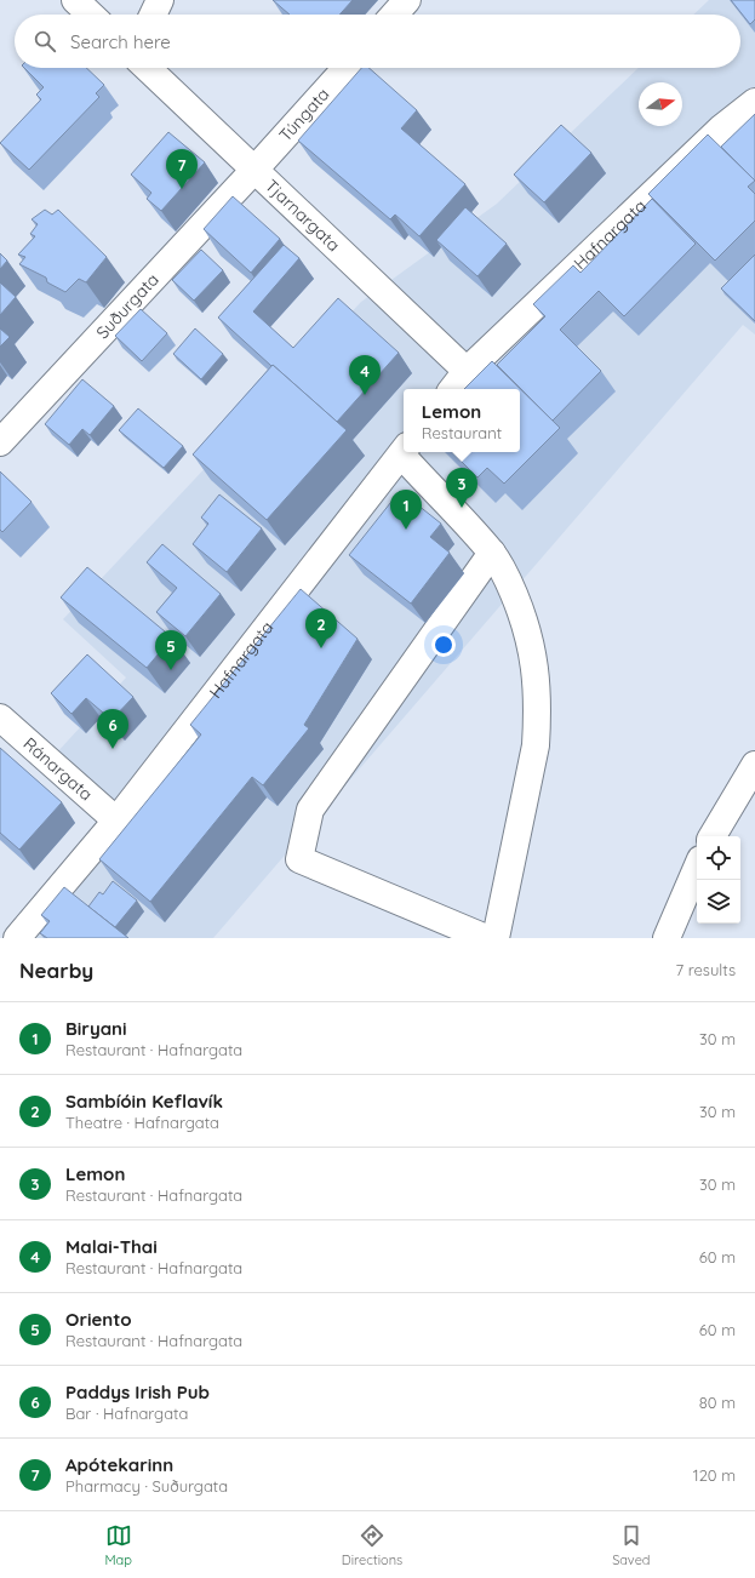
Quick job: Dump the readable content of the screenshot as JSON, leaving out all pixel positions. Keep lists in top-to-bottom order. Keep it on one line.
{"streets":{"street":["Túngata","Tjarnargata","Hafnargata","Suðurgata","Ránargata"]},"crossings":[["Túngata","Tjarnargata"],["Túngata","Suðurgata"],["Tjarnargata","Hafnargata"],["Tjarnargata","Suðurgata"],["Hafnargata","Ránargata"]],"north":"right","page":{"search":"Search here","pins":["7","4","3","1","2","5","6"],"popup":["Lemon","Restaurant"],"heading":["Nearby","7 results"],"list":[{"mark":"1","name":"Biryani","note":"Restaurant · Hafnargata","value":"30 m"},{"mark":"2","name":"Sambíóin Keflavík","note":"Theatre · Hafnargata","value":"30 m"},{"mark":"3","name":"Lemon","note":"Restaurant · Hafnargata","value":"30 m"},{"mark":"4","name":"Malai-Thai","note":"Restaurant · Hafnargata","value":"60 m"},{"mark":"5","name":"Oriento","note":"Restaurant · Hafnargata","value":"60 m"},{"mark":"6","name":"Paddys Irish Pub","note":"Bar · Hafnargata","value":"80 m"},{"mark":"7","name":"Apótekarinn","note":"Pharmacy · Suðurgata","value":"120 m"}],"nav":["Map","Directions","Saved"]}}
